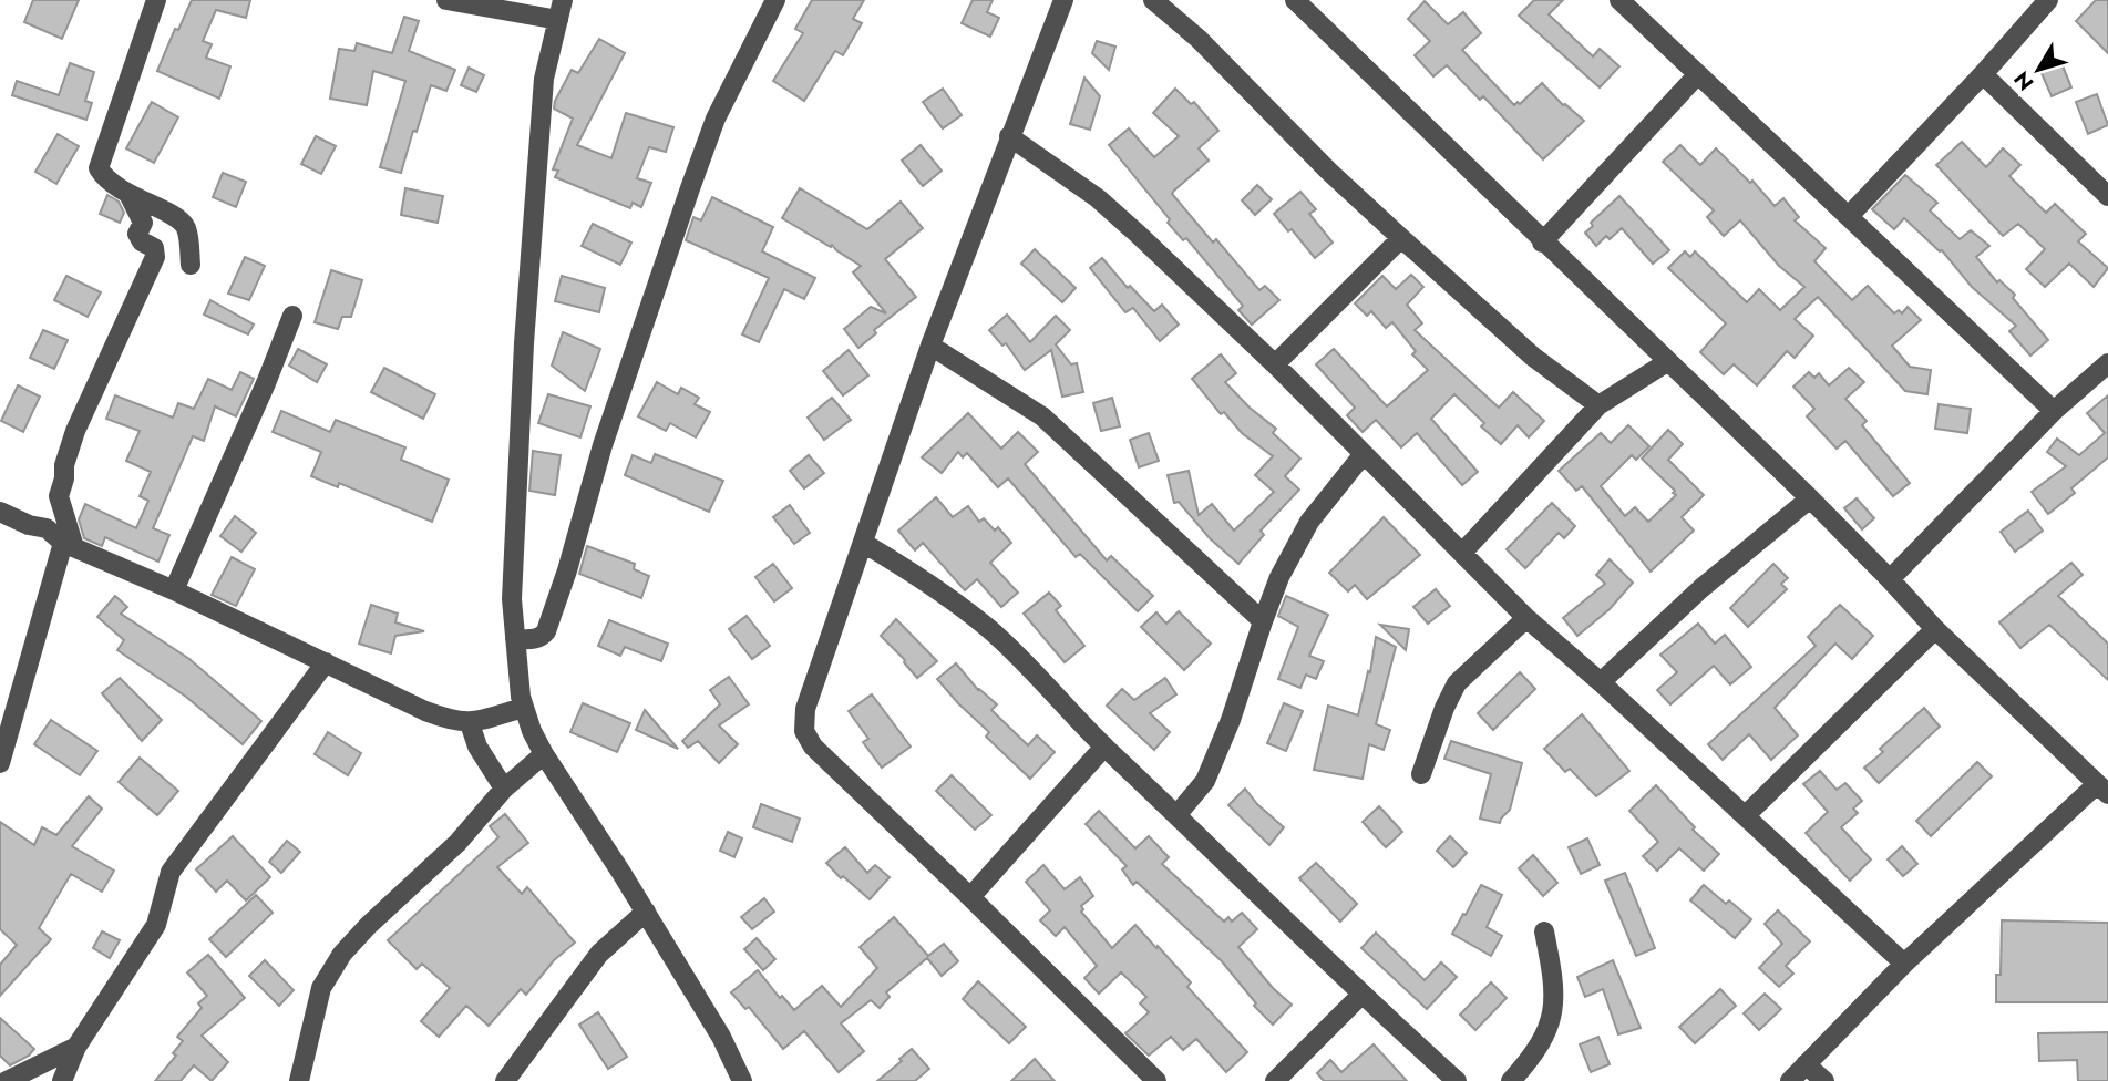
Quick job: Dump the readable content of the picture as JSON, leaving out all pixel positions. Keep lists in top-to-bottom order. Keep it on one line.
{"north":"bottom left"}
